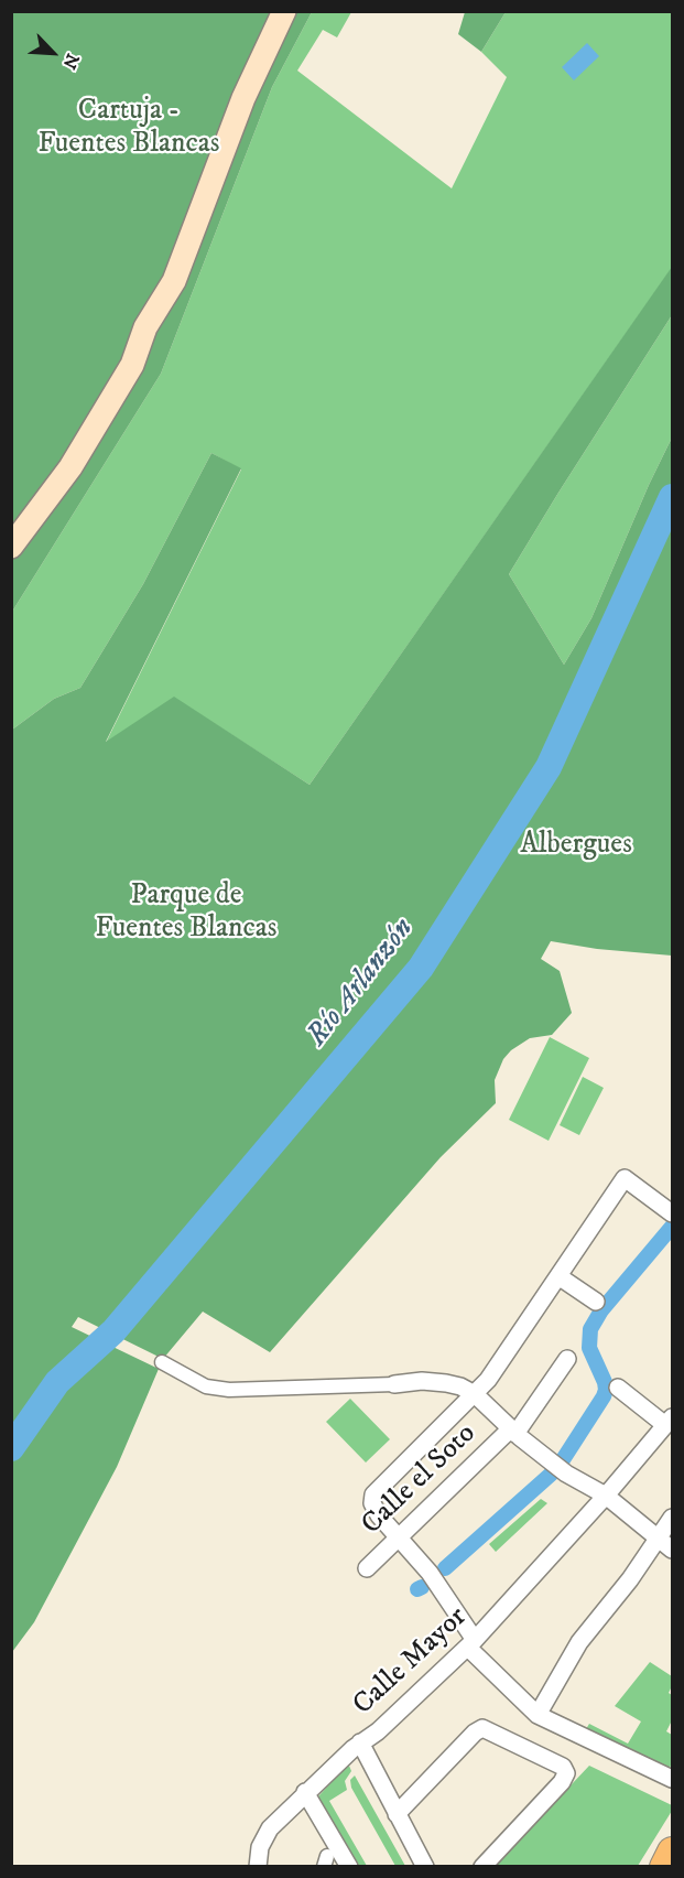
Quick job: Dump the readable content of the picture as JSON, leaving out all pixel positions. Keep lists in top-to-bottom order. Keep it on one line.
{"streets":{"street":["Calle el Soto","Calle Mayor"]},"water":["Río Arlanzón"],"parks":["Cartuja - Fuentes Blancas","Albergues","Parque de Fuentes Blancas"],"north":"bottom right"}
